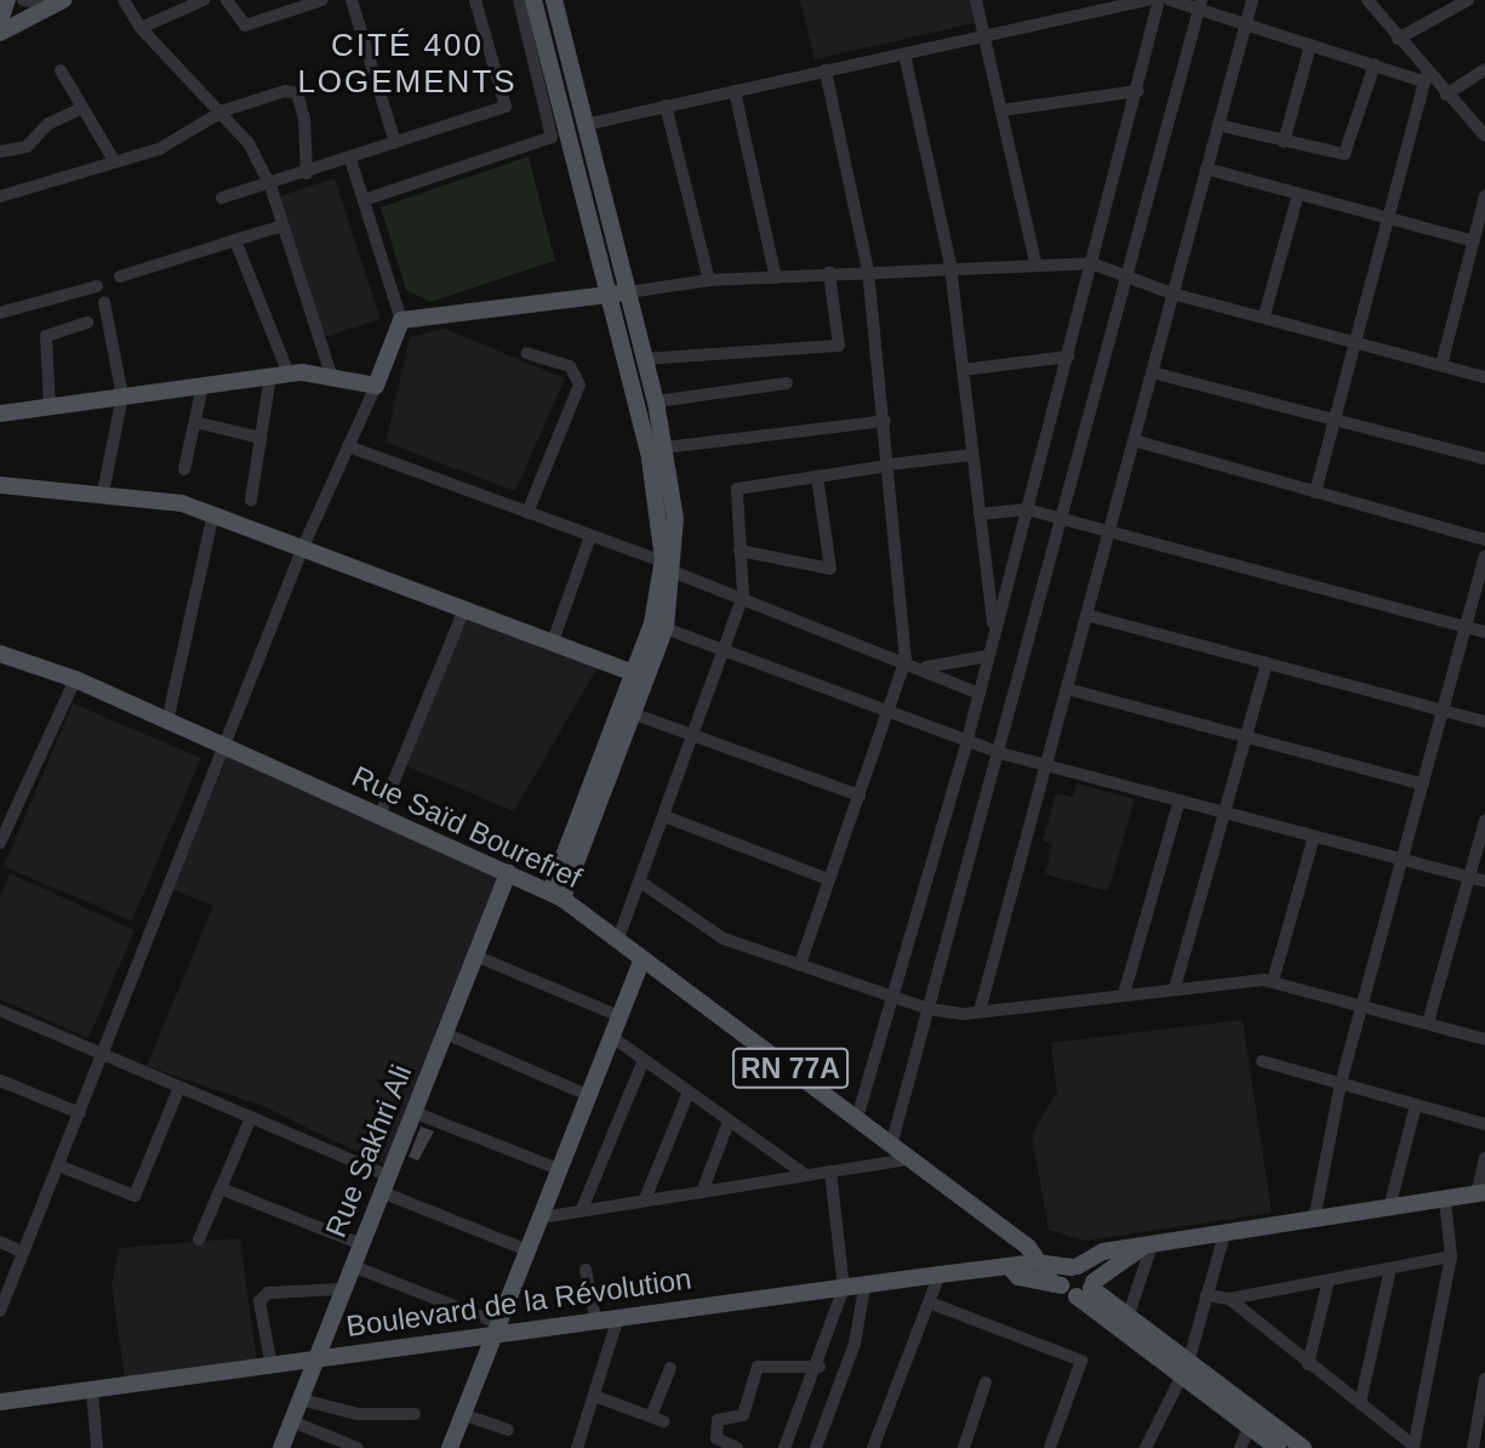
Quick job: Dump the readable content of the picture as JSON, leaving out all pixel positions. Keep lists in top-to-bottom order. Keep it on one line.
{"streets":{"main road":["Rue Saïd Bourefref","RN 77A","Rue Sakhri Ali","Boulevard de la Révolution"]},"crossings":[["Rue Saïd Bourefref","Rue Sakhri Ali"],["Rue Saïd Bourefref","Boulevard de la Révolution"],["Rue Sakhri Ali","Boulevard de la Révolution"]],"districts":["CITÉ 400 LOGEMENTS"]}
